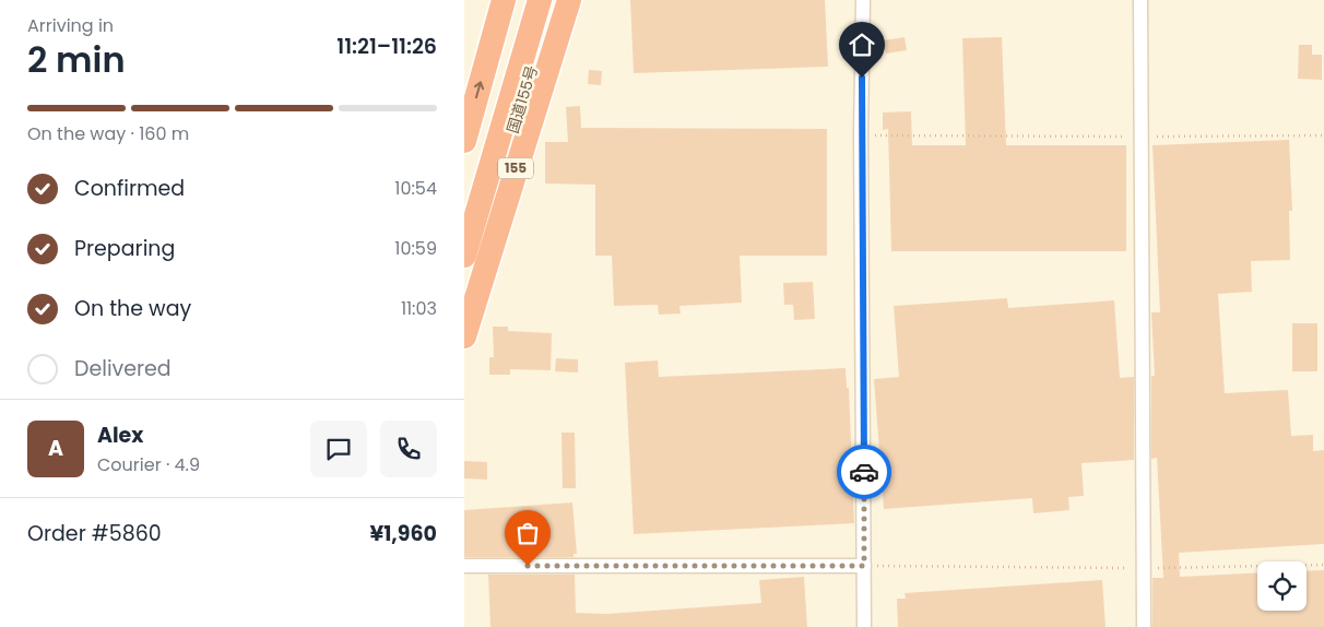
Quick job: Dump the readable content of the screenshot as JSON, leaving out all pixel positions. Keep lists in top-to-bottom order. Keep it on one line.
{"streets":{"highway":["国道155号","155"]},"page":{"heading":["2 min","Arriving in","11:21–11:26"],"panel":["Alex","Courier · 4.9","Order #5860","¥1,960"],"bar":"On the way · 160 m","list":[["Confirmed","10:54"],["Preparing","10:59"],["On the way","11:03"],"Delivered"],"round":"A"}}
